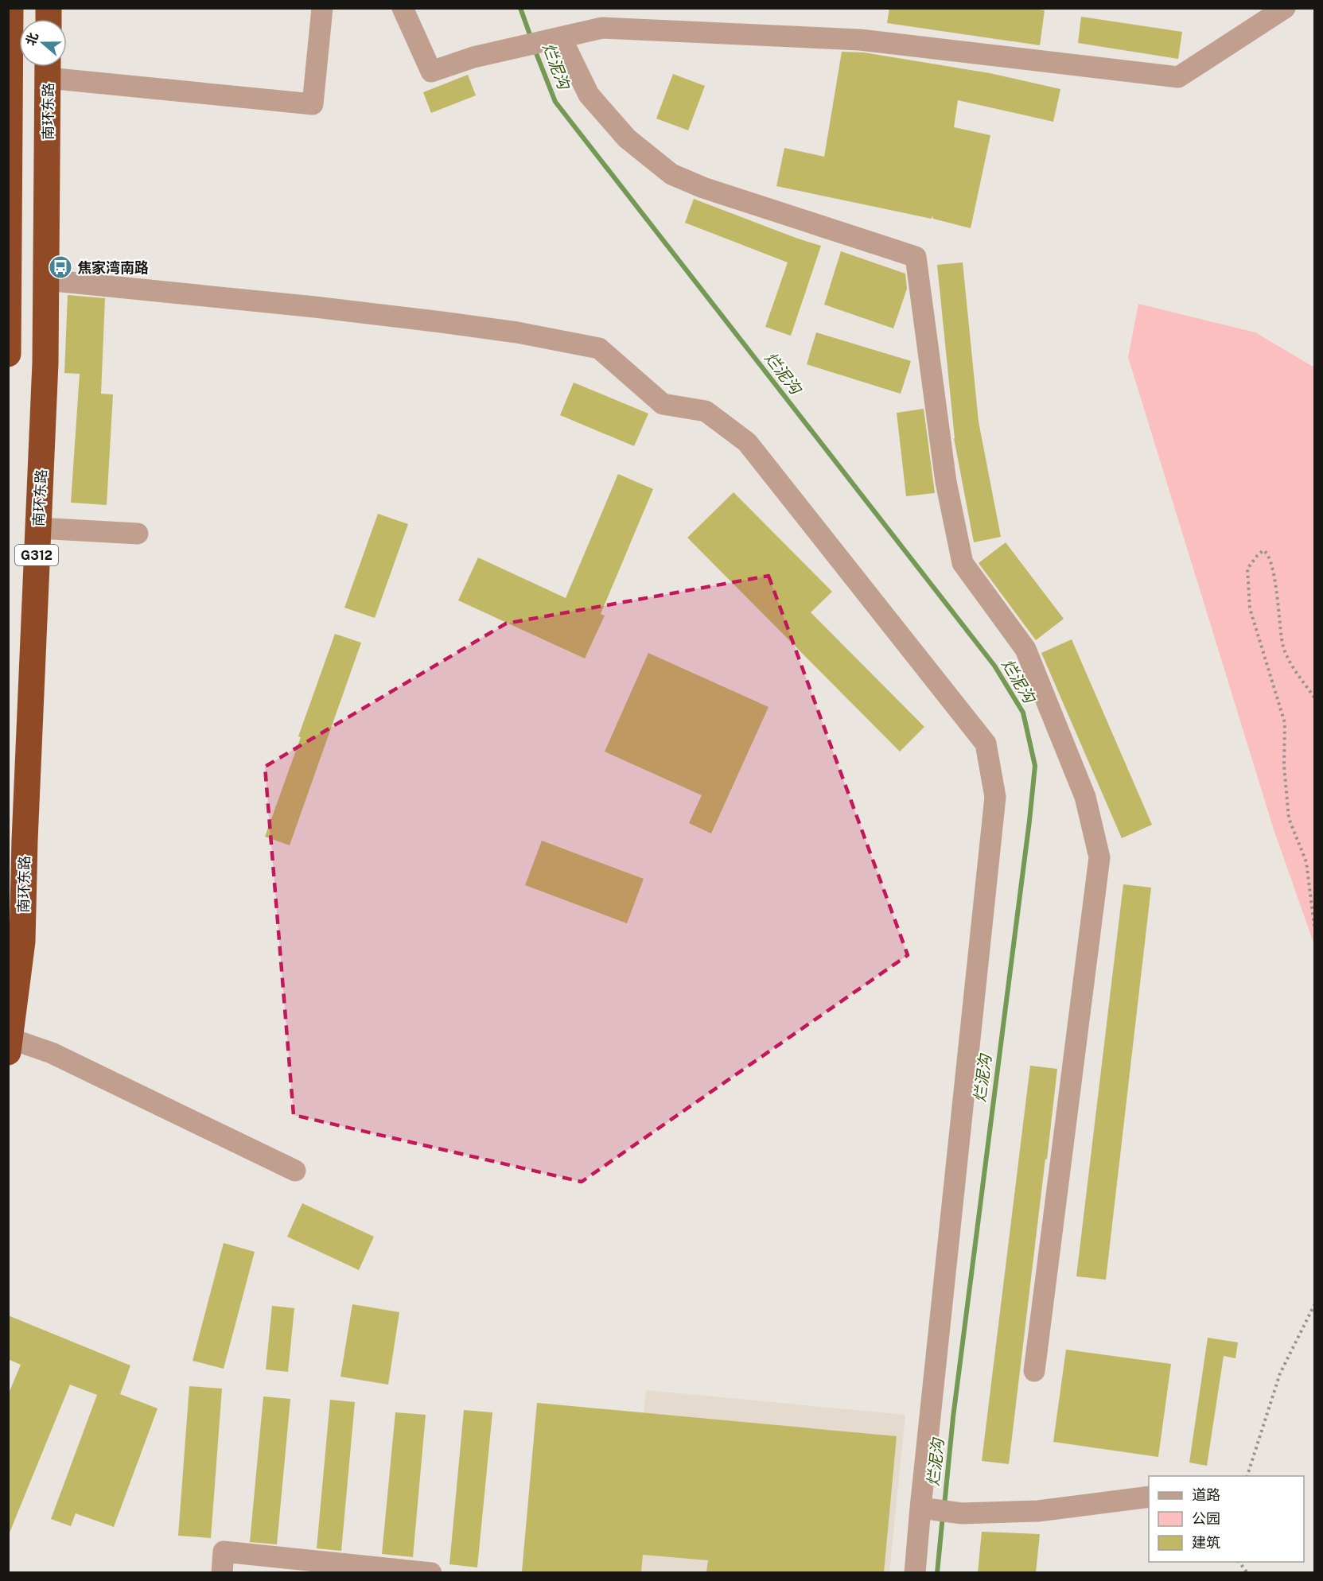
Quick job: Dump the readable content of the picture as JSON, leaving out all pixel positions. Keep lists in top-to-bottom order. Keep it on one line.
{"streets":{"highway":["南环东路","G312"]},"water":["烂泥沟"],"places":{"bus stop":["焦家湾南路"]},"legend":["道路","公园","建筑"],"north":"left"}
